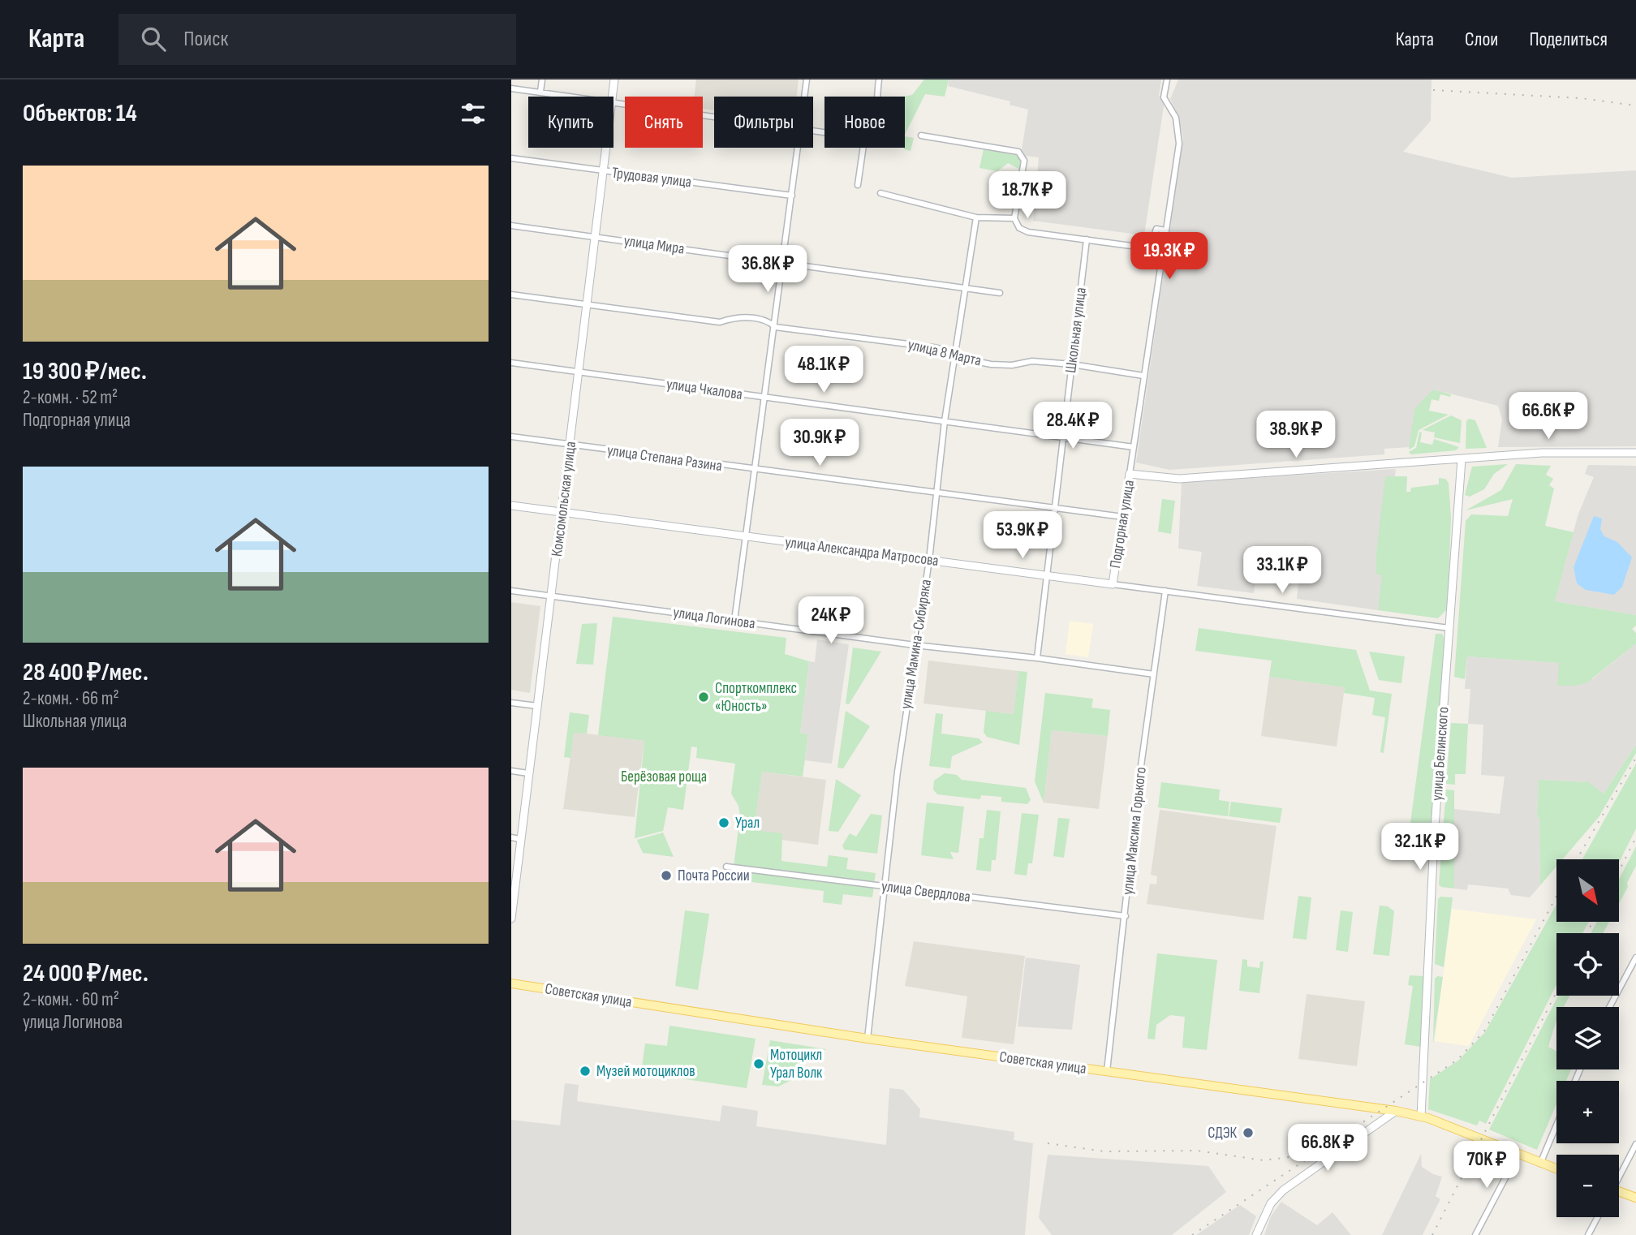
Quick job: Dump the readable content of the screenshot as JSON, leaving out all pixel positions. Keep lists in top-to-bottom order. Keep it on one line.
{"streets":{"main road":["Советская улица"],"street":["Трудовая улица","улица Мира","Школьная улица","улица 8 Марта","улица Чкалова","улица Степана Разина","Комсомольская улица","Подгорная улица","улица Александра Матросова","улица Логинова","улица Мамина-Сибиряка","улица Белинского","улица Максима Горького","улица Свердлова"]},"crossings":[["Трудовая улица","Комсомольская улица"],["улица Мира","Комсомольская улица"],["улица Мира","улица Мамина-Сибиряка"],["Школьная улица","улица 8 Марта"],["Школьная улица","улица Чкалова"],["Школьная улица","улица Степана Разина"],["Школьная улица","улица Александра Матросова"],["Школьная улица","улица Логинова"],["улица 8 Марта","Комсомольская улица"],["улица 8 Марта","Подгорная улица"],["улица 8 Марта","улица Мамина-Сибиряка"],["улица Чкалова","Комсомольская улица"],["улица Чкалова","Подгорная улица"],["улица Чкалова","улица Мамина-Сибиряка"],["улица Степана Разина","Комсомольская улица"],["улица Степана Разина","Подгорная улица"],["улица Степана Разина","улица Мамина-Сибиряка"],["Комсомольская улица","улица Александра Матросова"],["Комсомольская улица","улица Логинова"],["Подгорная улица","улица Александра Матросова"],["улица Александра Матросова","улица Мамина-Сибиряка"],["улица Александра Матросова","улица Белинского"],["улица Александра Матросова","улица Максима Горького"],["улица Логинова","улица Мамина-Сибиряка"],["улица Логинова","улица Максима Горького"],["улица Мамина-Сибиряка","улица Свердлова"],["улица Мамина-Сибиряка","Советская улица"],["улица Белинского","Советская улица"],["улица Максима Горького","улица Свердлова"],["улица Максима Горького","Советская улица"]],"parks":["Берёзовая роща"],"places":["Спорткомплекс «Юность»","Урал","Почта России","Мотоцикл Урал Волк","Музей мотоциклов","СДЭК"],"north":"bottom right","page":{"header":"Карта","search":"Поиск","nav":["Карта","Слои","Поделиться"],"heading":"Объектов: 14","chip":["Купить","Снять","Фильтры","Новое"],"list":[{"name":"19 300 ₽/мес.","note":"2-комн. · 52 m² · Подгорная улица"},{"name":"28 400 ₽/мес.","note":"2-комн. · 66 m² · Школьная улица"},{"name":"24 000 ₽/мес.","note":"2-комн. · 60 m² · улица Логинова"}],"price":["18.7K ₽","19.3K ₽","36.8K ₽","48.1K ₽","66.6K ₽","28.4K ₽","38.9K ₽","30.9K ₽","53.9K ₽","33.1K ₽","24K ₽","32.1K ₽","66.8K ₽","70K ₽"],"map_buttons":["+","−"]}}
